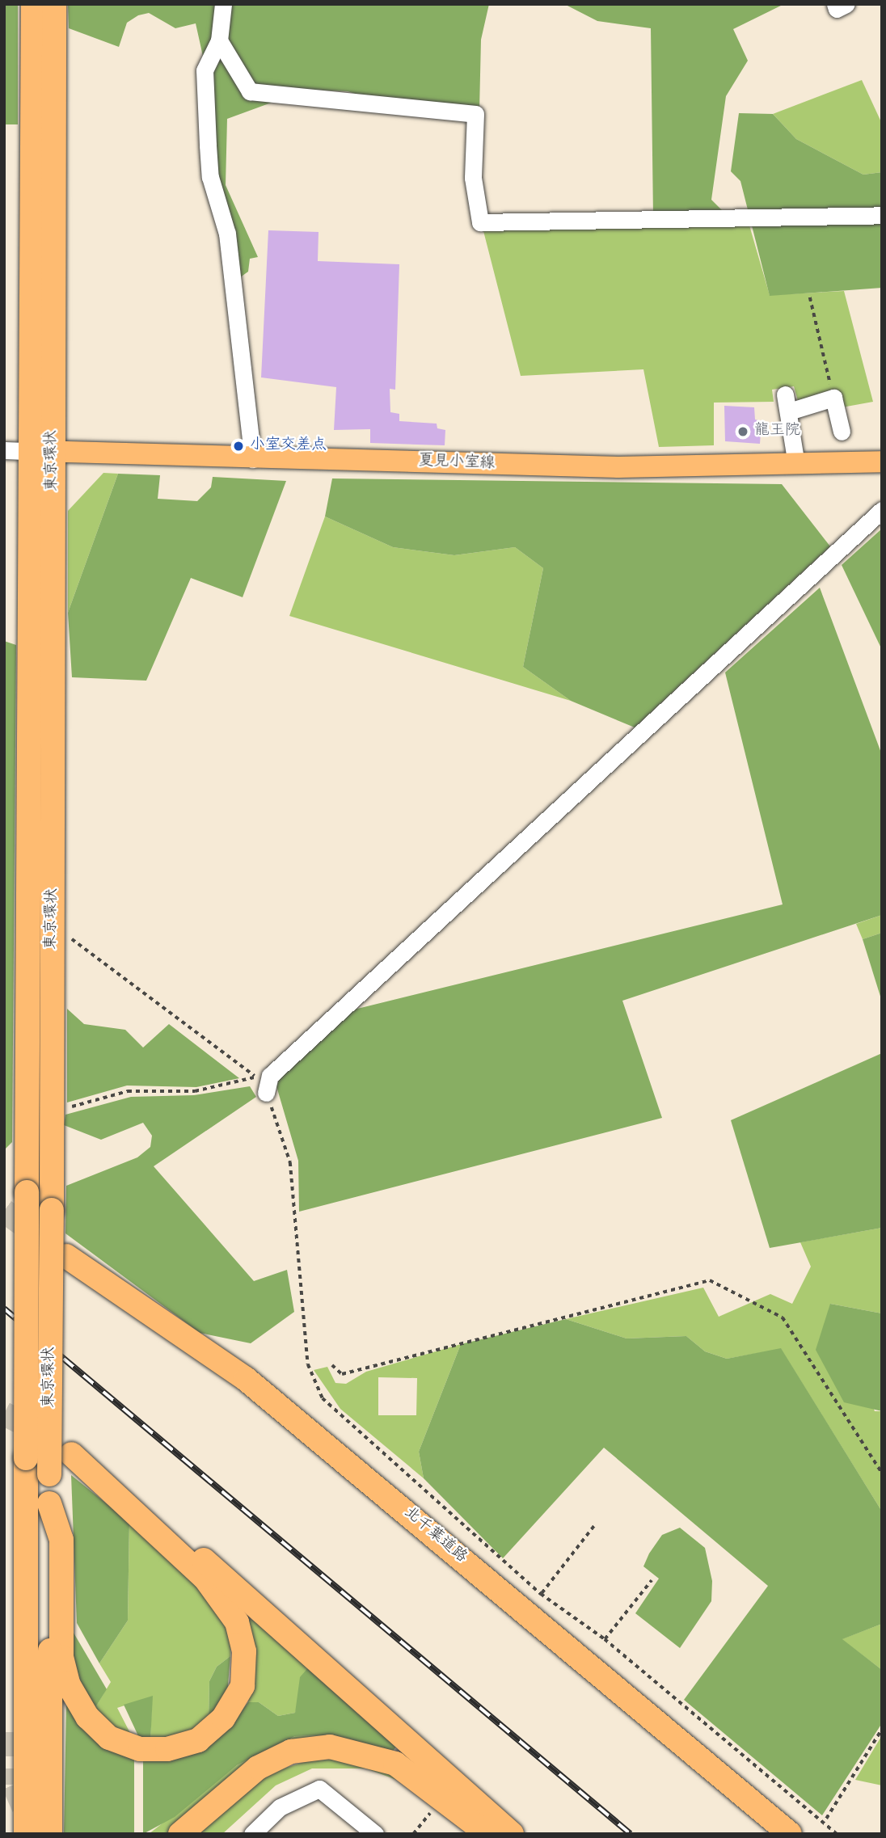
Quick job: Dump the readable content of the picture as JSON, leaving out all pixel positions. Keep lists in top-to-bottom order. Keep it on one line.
{"streets":{"highway":["東京環状","北千葉道路"],"main road":["夏見小室線"]},"crossings":[["東京環状","夏見小室線"]],"places":["龍王院","小室交差点"]}
